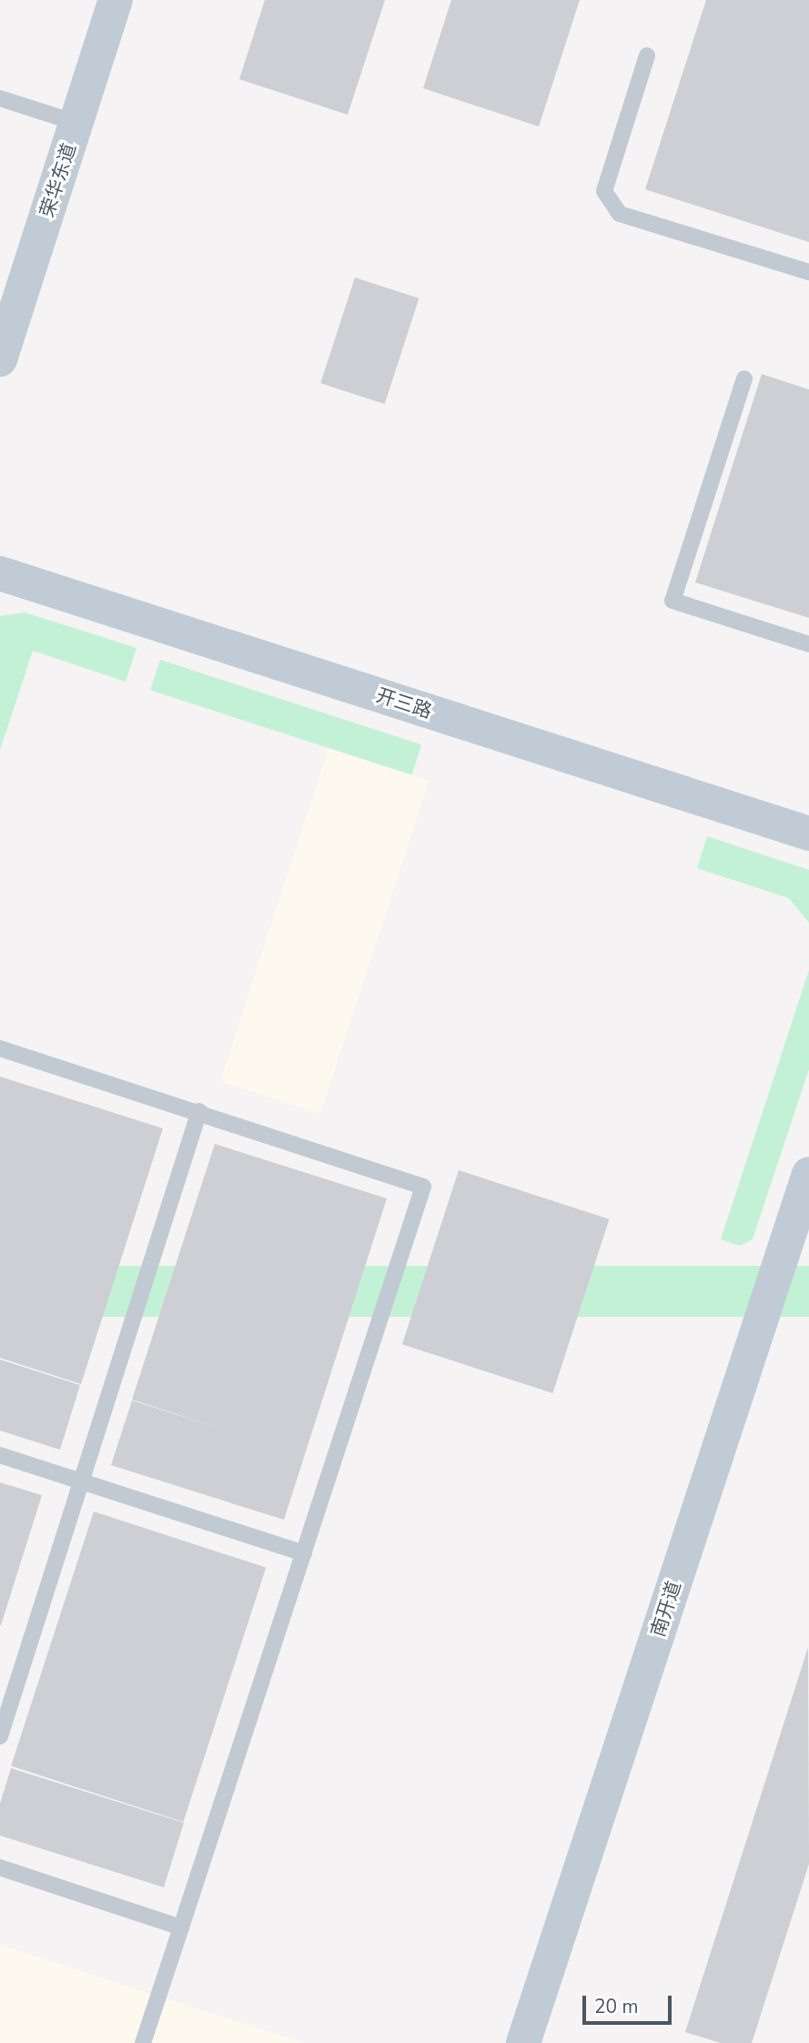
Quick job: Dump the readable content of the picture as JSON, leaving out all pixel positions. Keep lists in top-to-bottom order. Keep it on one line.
{"streets":{"street":["荣华东道","开三路","南开道"]},"scale_bar":"20 m"}
